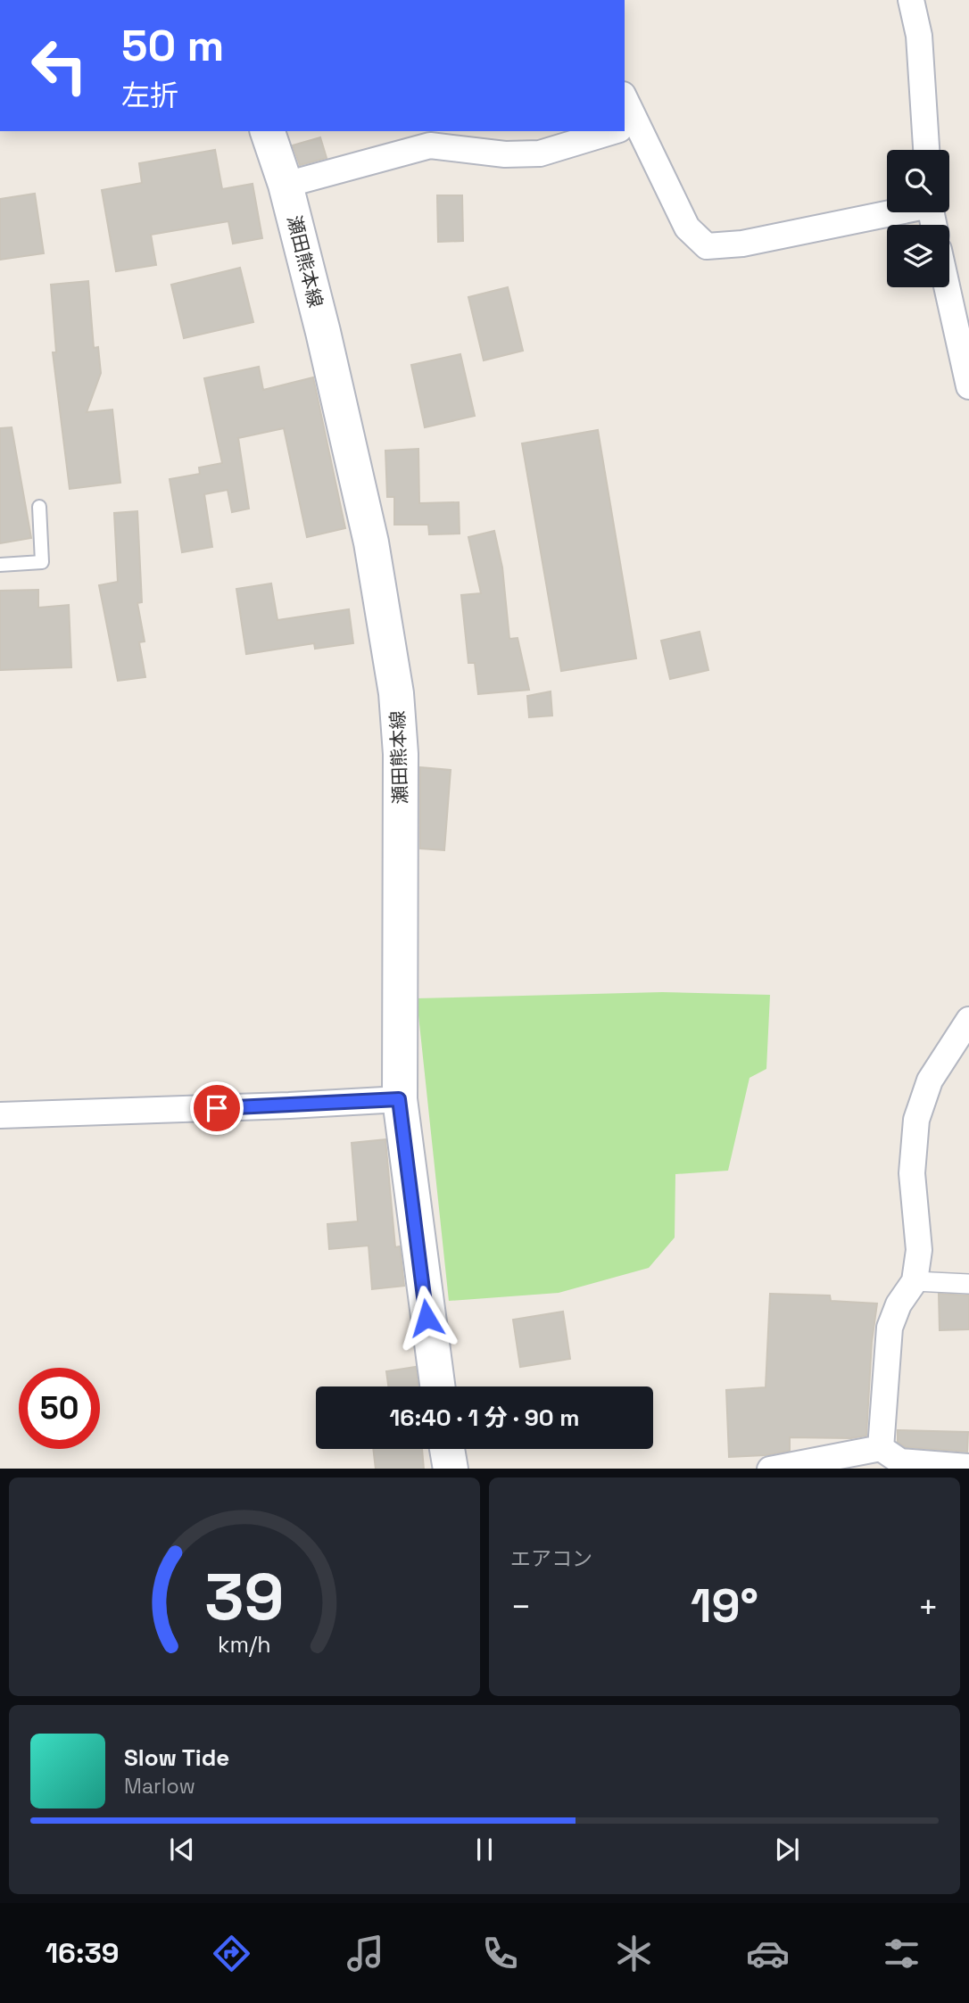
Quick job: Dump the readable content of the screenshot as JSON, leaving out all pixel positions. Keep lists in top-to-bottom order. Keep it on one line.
{"streets":{"main road":["瀬田熊本線"]},"page":{"turn":["50 m","左折"],"limit":"50","trip":"16:40 · 1 分 · 90 m","tile":"エアコン","heat":["−","19°","+"],"song":["Slow Tide","Marlow"],"tabs":"16:39","gauge":["39","km/h"]}}
